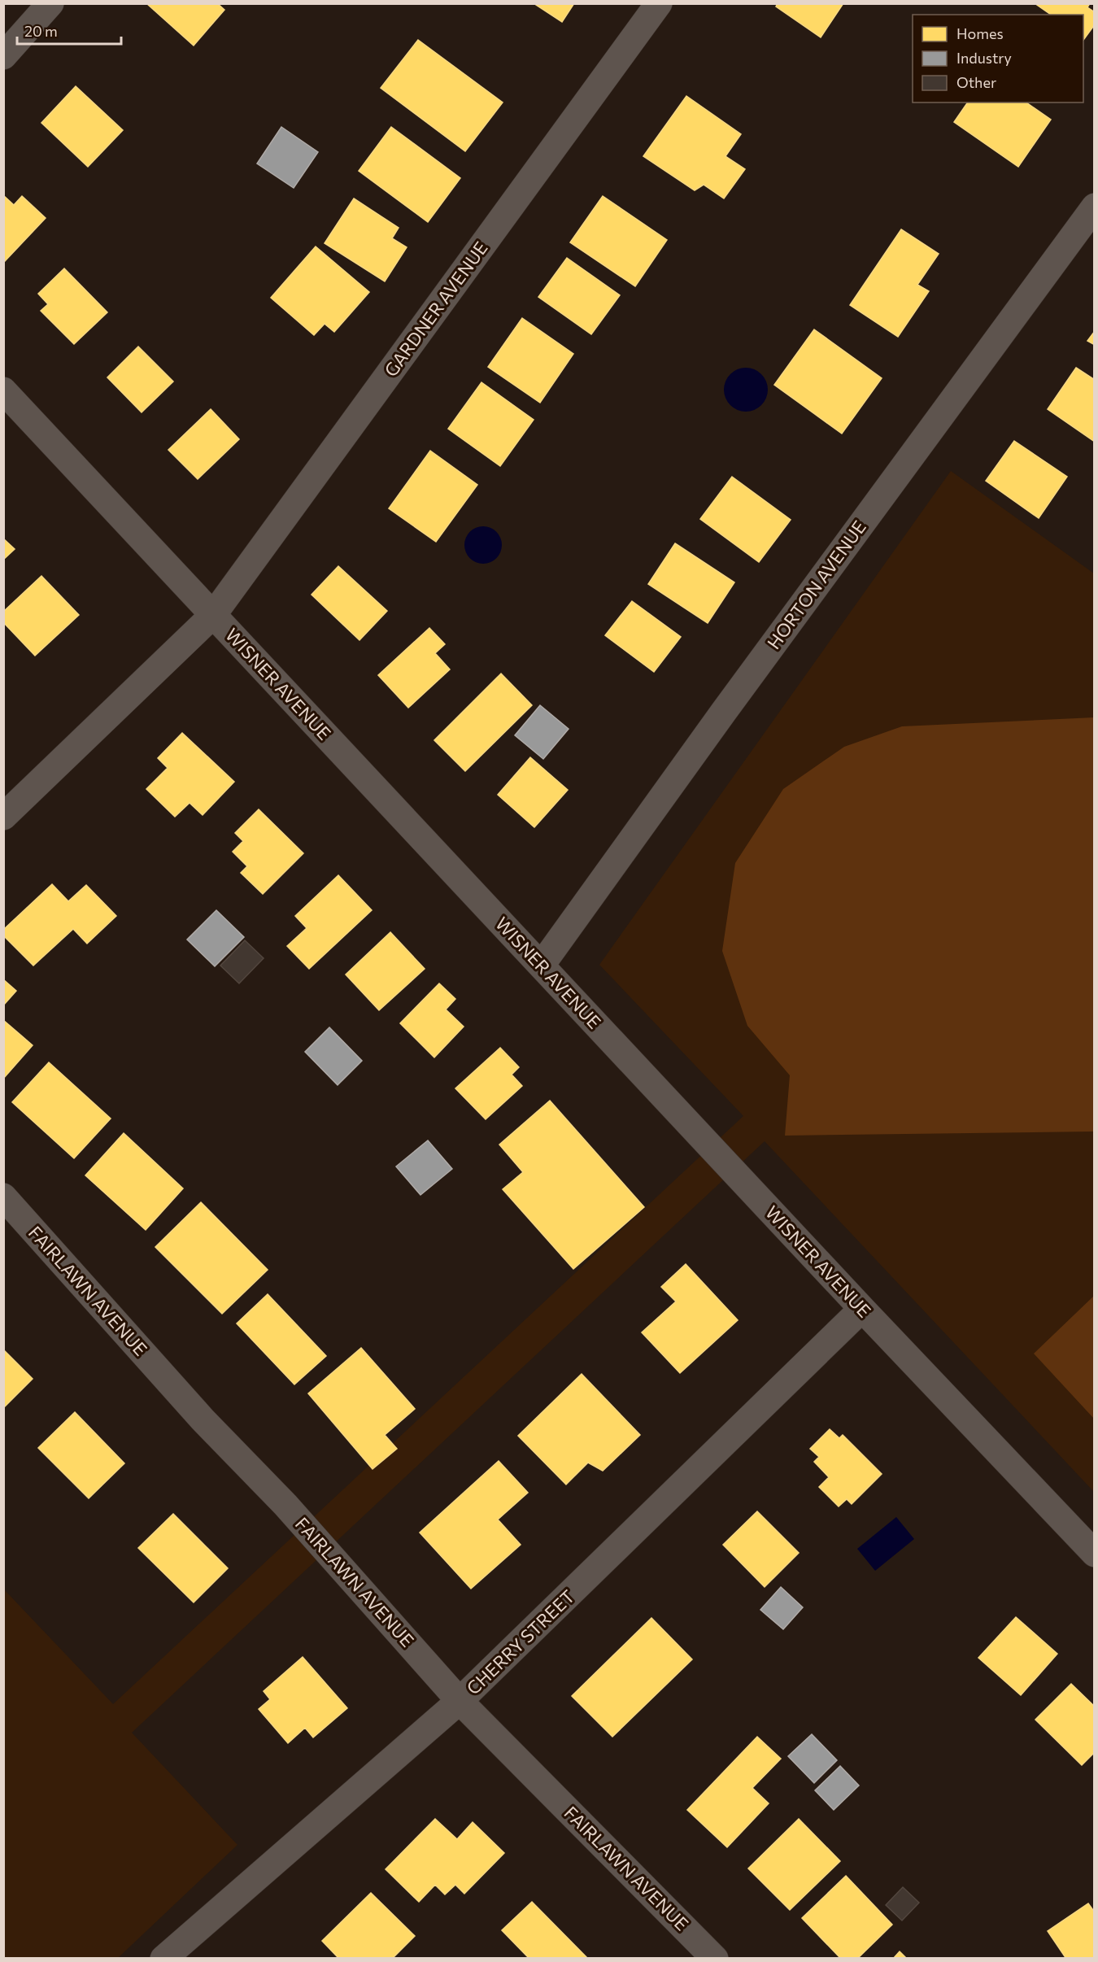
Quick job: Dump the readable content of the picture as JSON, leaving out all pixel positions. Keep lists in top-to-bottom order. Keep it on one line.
{"streets":{"street":["GARDNER AVENUE","HORTON AVENUE","WISNER AVENUE","FAIRLAWN AVENUE","CHERRY STREET"]},"crossings":[["GARDNER AVENUE","WISNER AVENUE"],["HORTON AVENUE","WISNER AVENUE"],["WISNER AVENUE","CHERRY STREET"],["FAIRLAWN AVENUE","CHERRY STREET"]],"legend":["Homes","Industry","Other"],"scale_bar":"20 m"}
